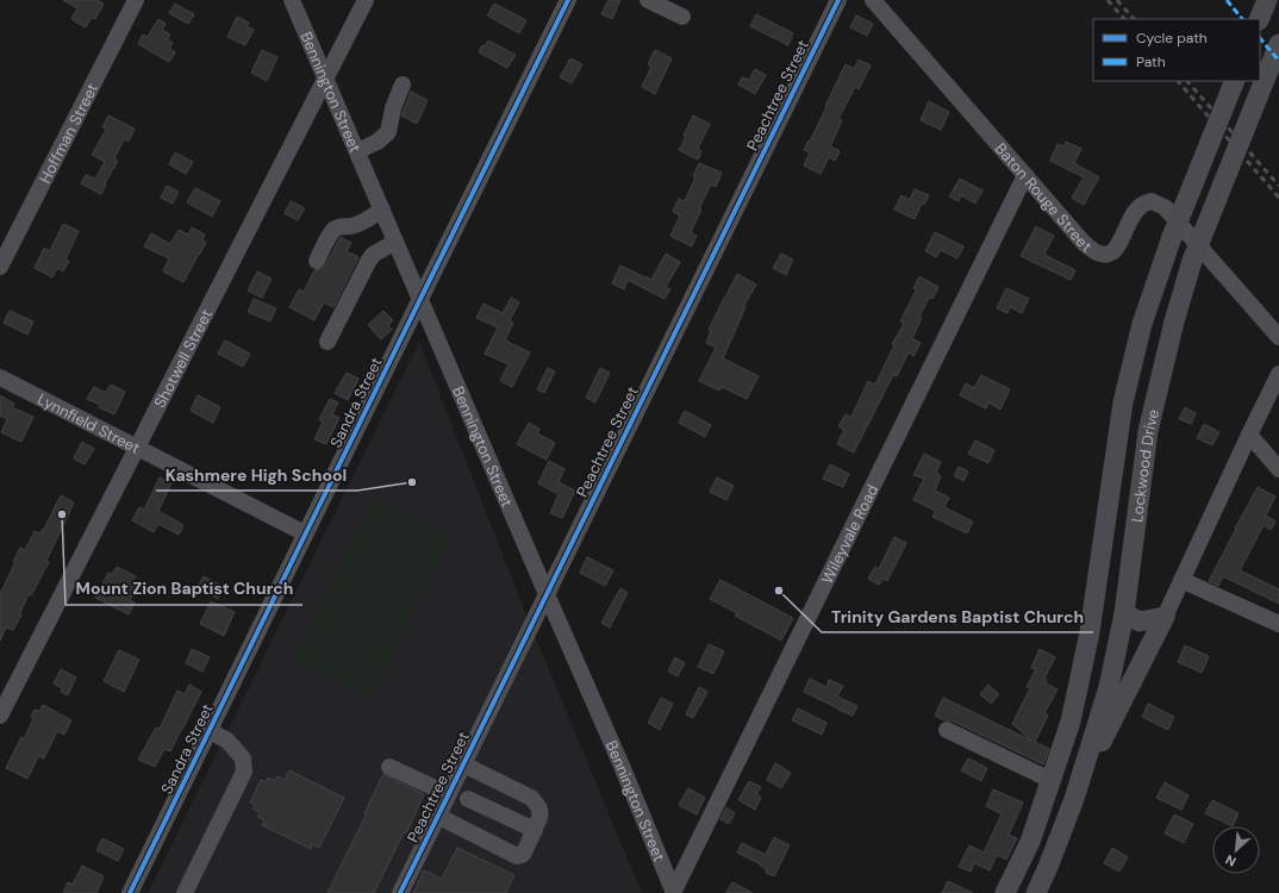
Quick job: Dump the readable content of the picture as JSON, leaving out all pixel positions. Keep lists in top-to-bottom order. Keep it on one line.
{"streets":{"main road":["Lockwood Drive"],"street":["Bennington Street","Peachtree Street","Hoffman Street","Baton Rouge Street","Shotwell Street","Sandra Street","Lynnfield Street","Wileyvale Road"]},"crossings":[["Bennington Street","Peachtree Street"],["Bennington Street","Shotwell Street"],["Bennington Street","Sandra Street"],["Bennington Street","Wileyvale Road"],["Baton Rouge Street","Wileyvale Road"],["Shotwell Street","Lynnfield Street"],["Sandra Street","Lynnfield Street"]],"places":["Kashmere High School","Mount Zion Baptist Church","Trinity Gardens Baptist Church"],"legend":["Cycle path","Path"],"north":"bottom left"}
